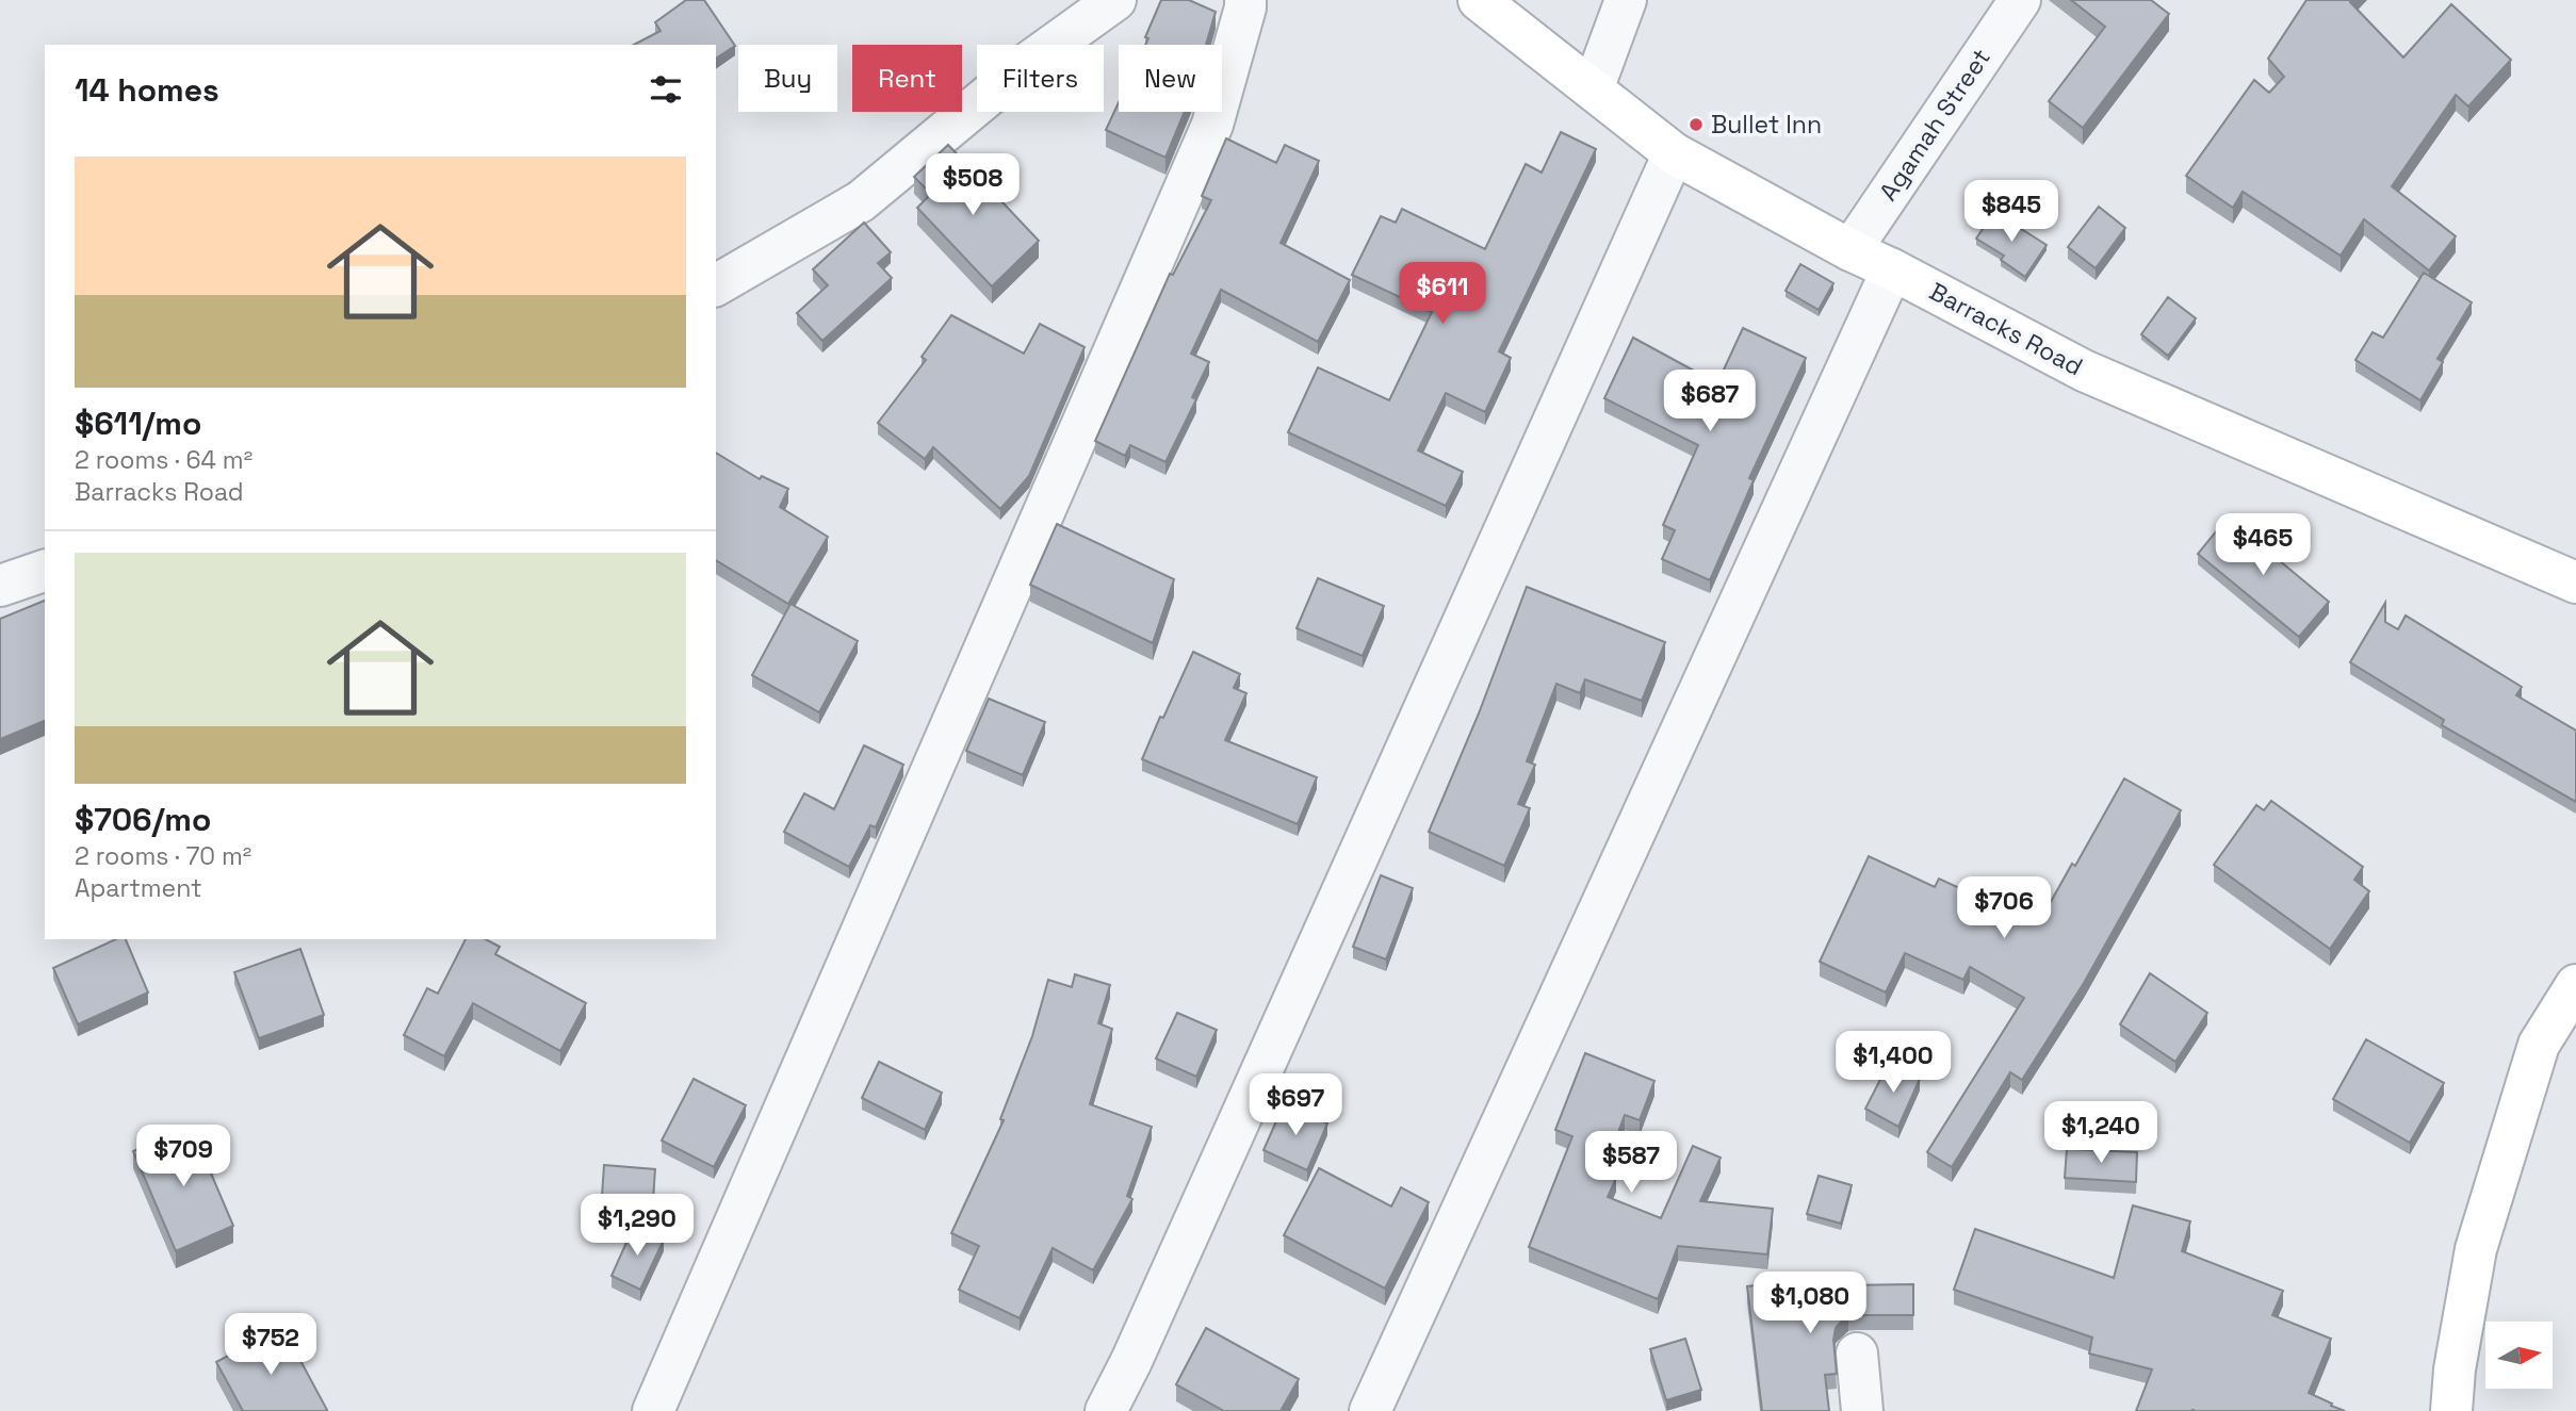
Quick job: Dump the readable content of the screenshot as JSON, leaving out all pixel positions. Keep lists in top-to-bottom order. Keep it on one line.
{"streets":{"street":["Agamah Street","Barracks Road"]},"crossings":[["Agamah Street","Barracks Road"]],"places":["Bullet Inn"],"north":"right","page":{"chip":["Buy","Rent","Filters","New"],"heading":"14 homes","list":[{"name":"$611/mo","note":"2 rooms · 64 m² · Barracks Road"},{"name":"$706/mo","note":"2 rooms · 70 m² · Apartment"}],"price":["$508","$845","$611","$687","$465","$706","$1,400","$697","$1,240","$709","$587","$1,290","$1,080","$752"]}}
